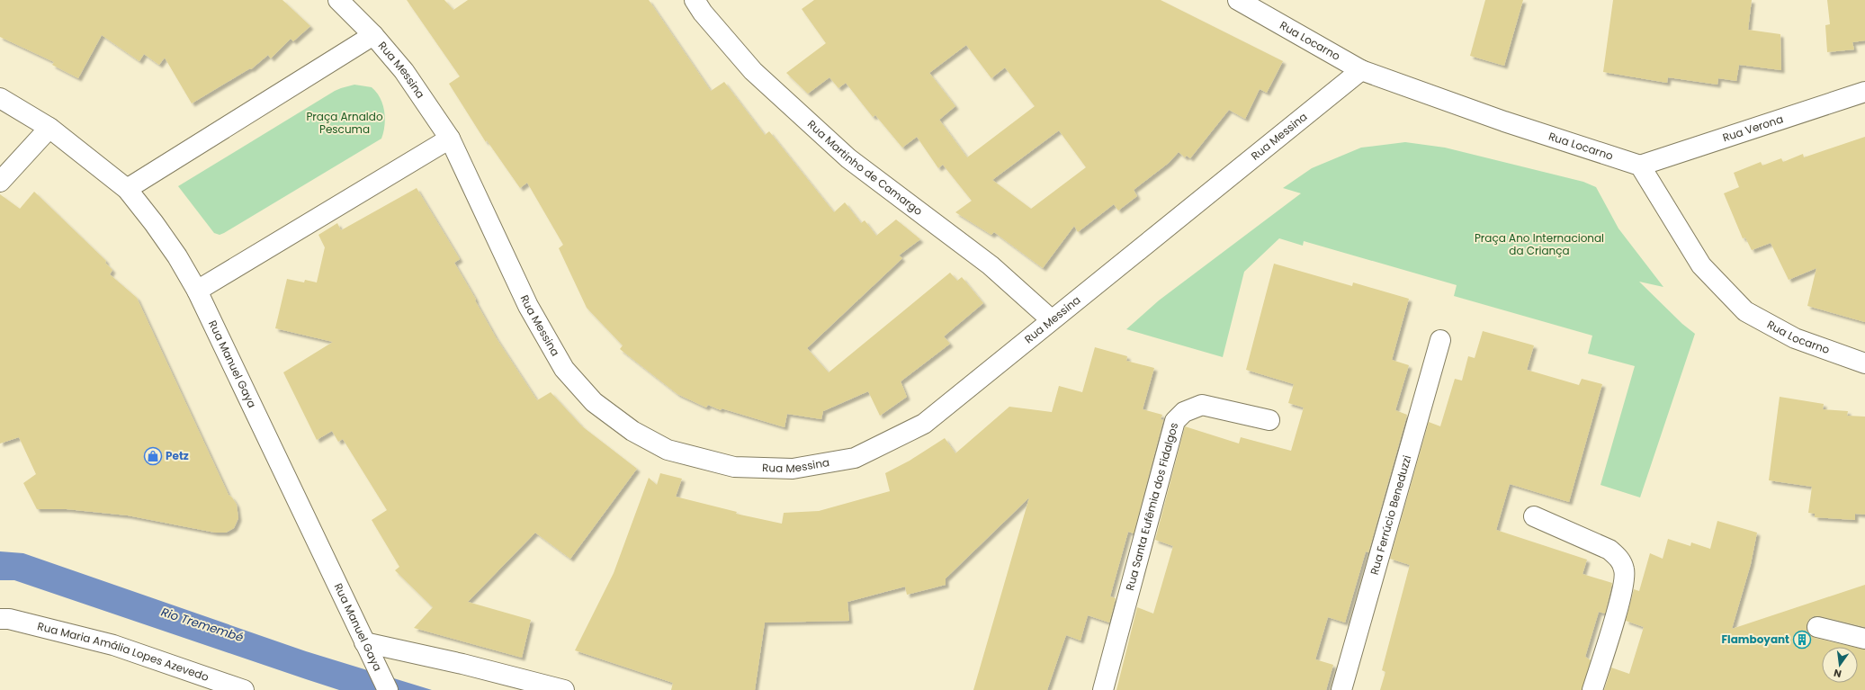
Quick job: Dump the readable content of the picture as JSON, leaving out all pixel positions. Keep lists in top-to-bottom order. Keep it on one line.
{"streets":{"street":["Rua Locarno","Rua Messina","Rua Verona","Rua Martinho de Camargo","Rua Manuel Gaya","Rua Santa Eufêmia dos Fidalgos","Rua Ferrúcio Beneduzzi","Rua Maria Amália Lopes Azevedo"]},"crossings":[["Rua Locarno","Rua Messina"],["Rua Locarno","Rua Verona"],["Rua Messina","Rua Martinho de Camargo"]],"water":["Rio Tremembé"],"parks":["Praça Arnaldo Pescuma","Praça Ano Internacional da Criança"],"places":{"shop":["Petz"],"building":["Flamboyant"]},"north":"bottom"}
